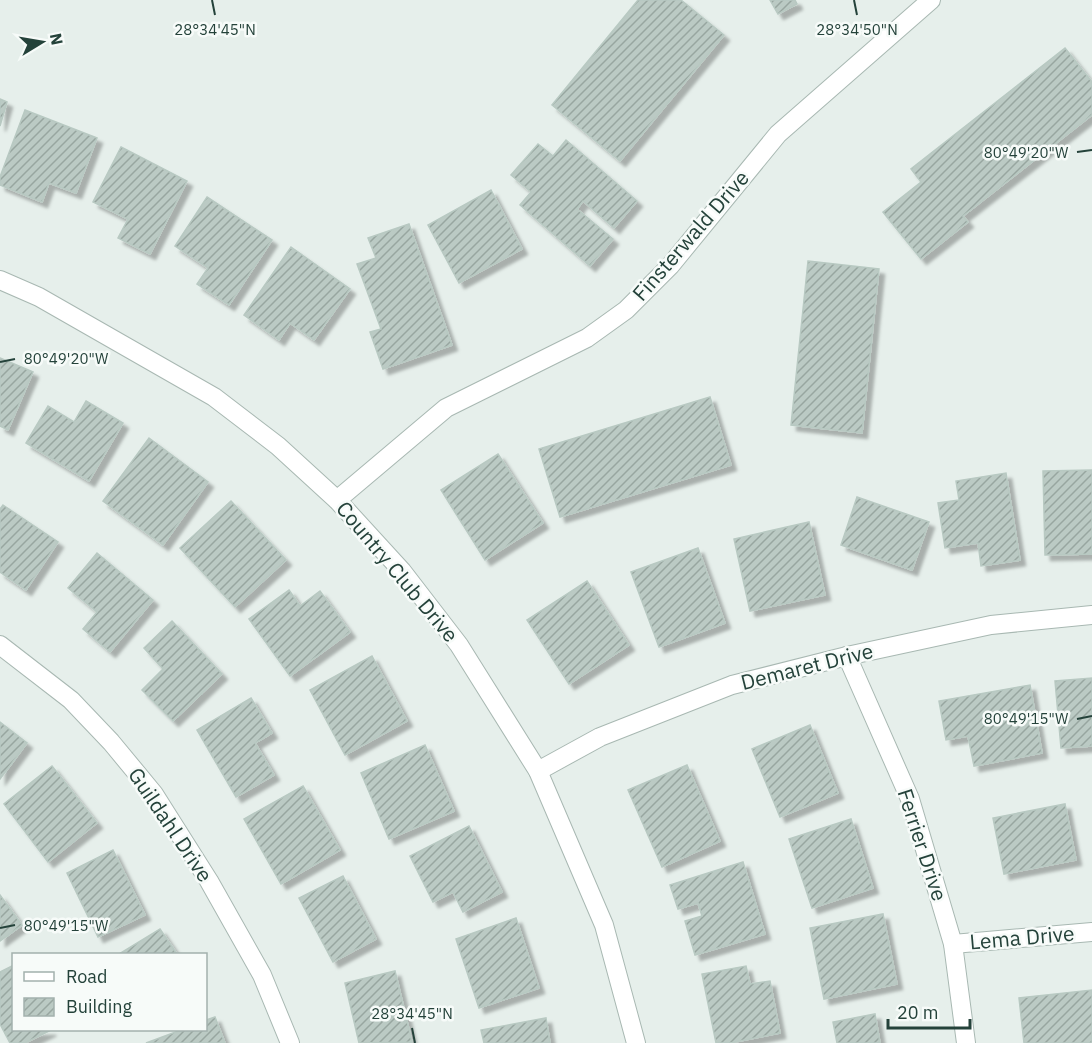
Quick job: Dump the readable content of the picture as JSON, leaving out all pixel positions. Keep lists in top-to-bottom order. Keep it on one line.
{"streets":{"street":["Finsterwald Drive","Country Club Drive","Demaret Drive","Guildahl Drive","Ferrier Drive","Lema Drive"]},"crossings":[["Finsterwald Drive","Country Club Drive"],["Country Club Drive","Demaret Drive"],["Demaret Drive","Ferrier Drive"],["Ferrier Drive","Lema Drive"]],"legend":["Road","Building"],"scale_bar":"20 m","north":"right","coordinates":["28°34'45\"N","28°34'50\"N","80°49'20\"W","80°49'15\"W"]}
